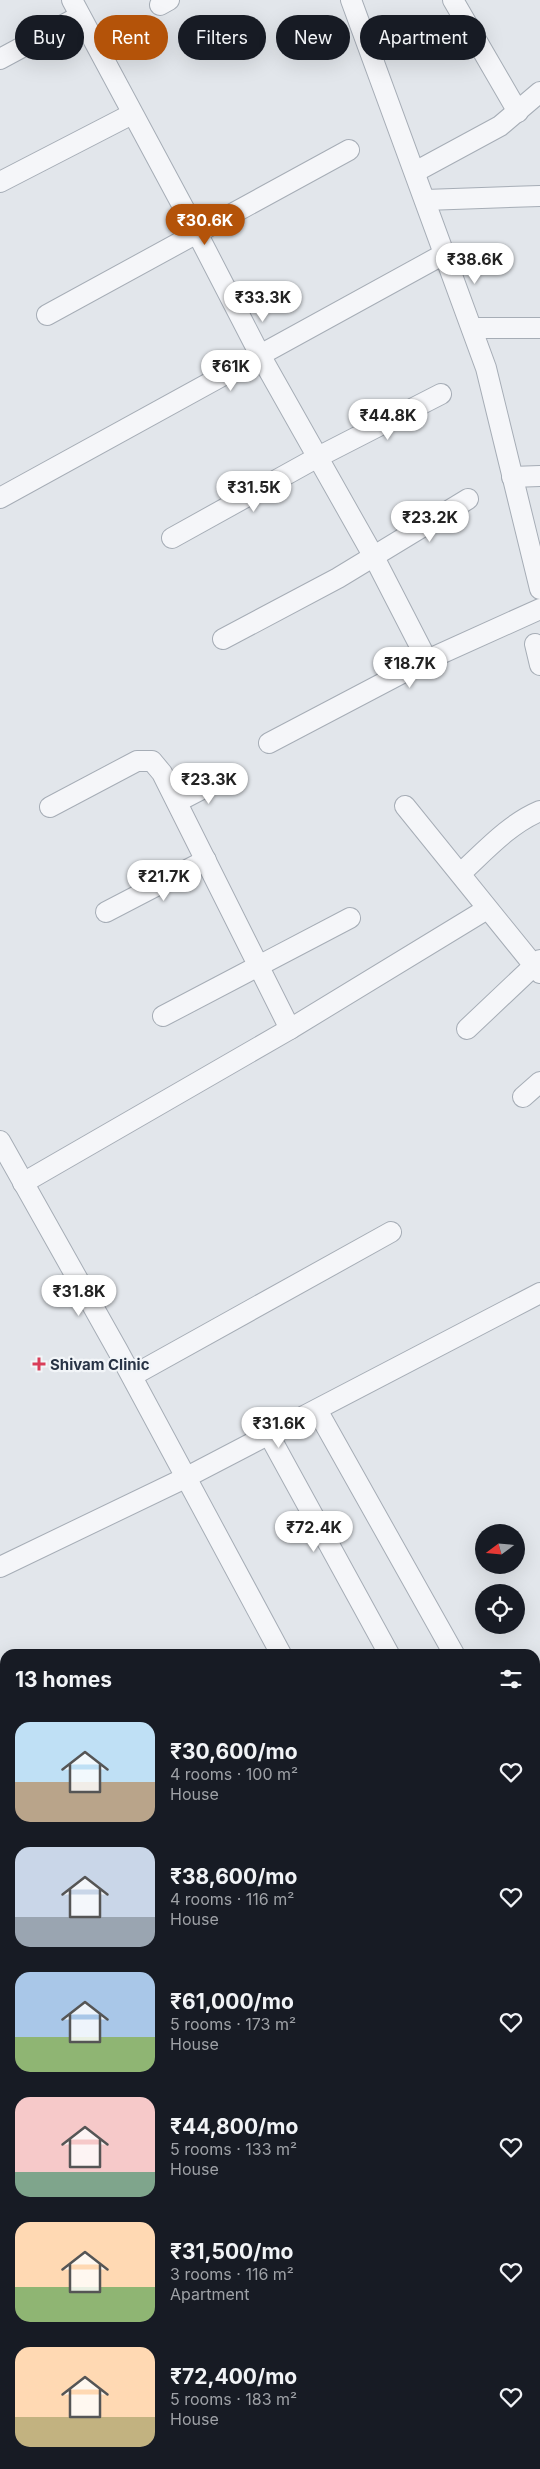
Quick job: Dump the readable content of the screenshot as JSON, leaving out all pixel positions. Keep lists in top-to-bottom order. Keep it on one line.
{"places":{"health":["Shivam Clinic"]},"north":"left","page":{"chip":["Buy","Rent","Filters","New","Apartment"],"price":["₹30.6K","₹38.6K","₹33.3K","₹61K","₹44.8K","₹31.5K","₹23.2K","₹18.7K","₹23.3K","₹21.7K","₹31.8K","₹31.6K","₹72.4K"],"heading":"13 homes","list":[{"name":"₹30,600/mo","note":"4 rooms · 100 m² · House"},{"name":"₹38,600/mo","note":"4 rooms · 116 m² · House"},{"name":"₹61,000/mo","note":"5 rooms · 173 m² · House"},{"name":"₹44,800/mo","note":"5 rooms · 133 m² · House"},{"name":"₹31,500/mo","note":"3 rooms · 116 m² · Apartment"},{"name":"₹72,400/mo","note":"5 rooms · 183 m² · House"}]}}
